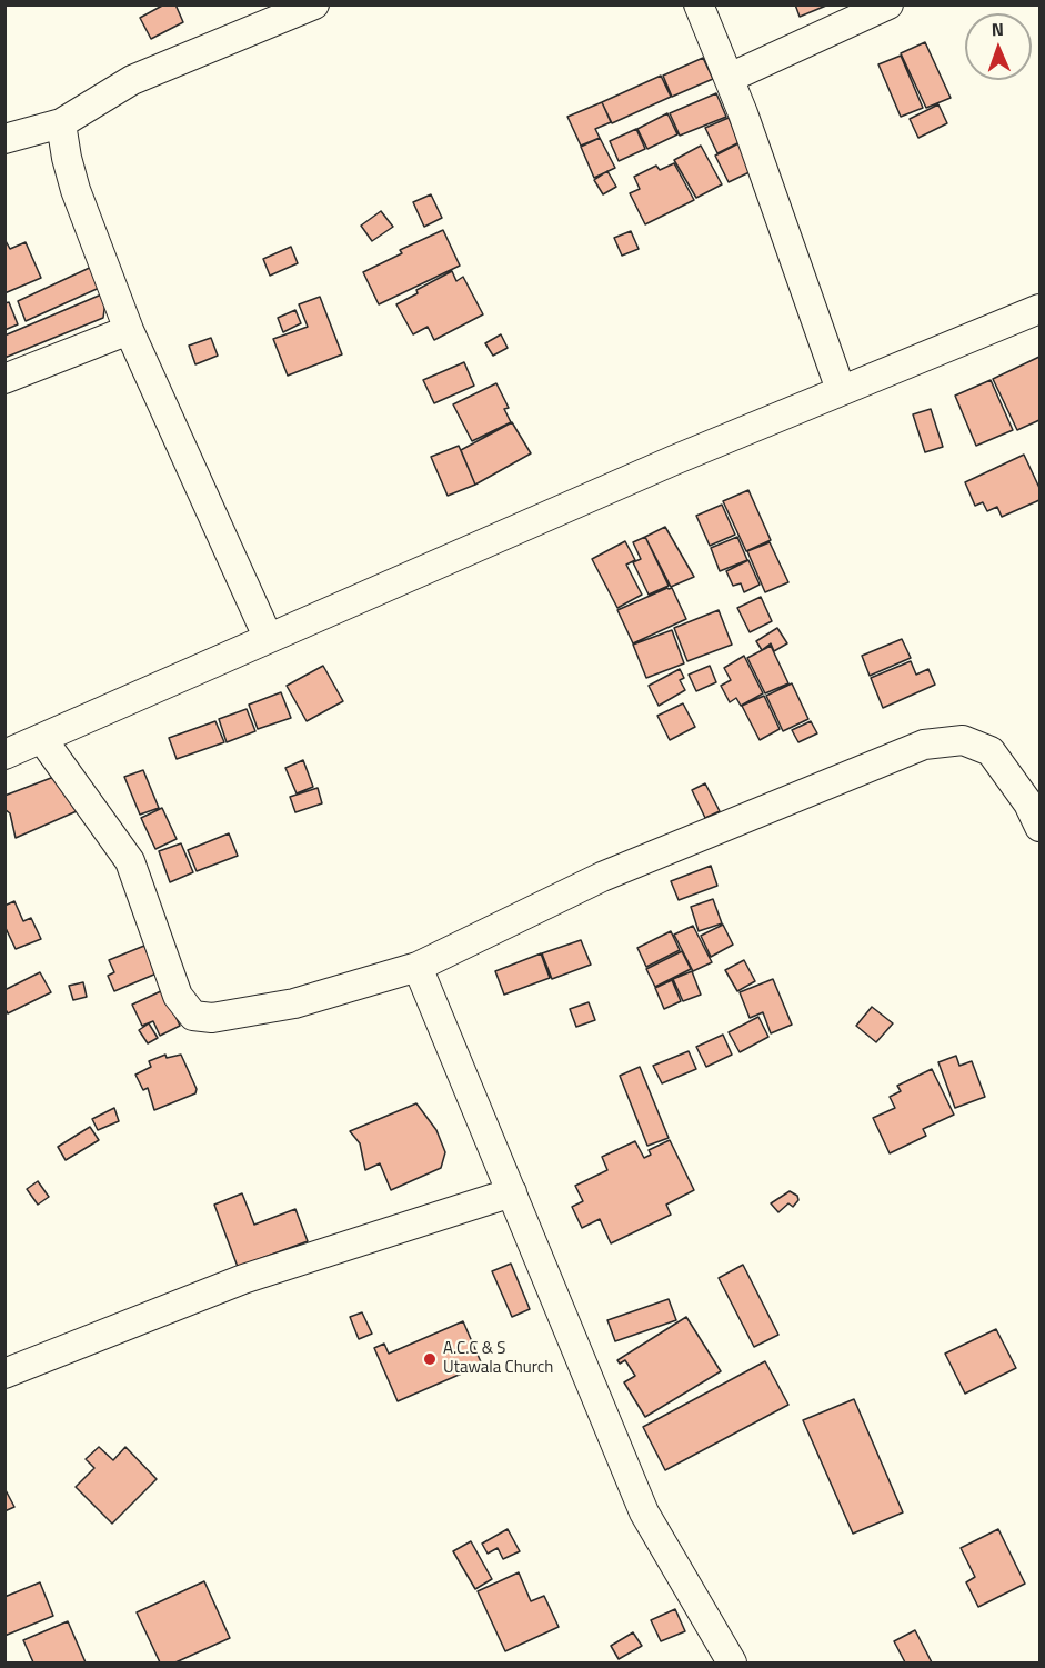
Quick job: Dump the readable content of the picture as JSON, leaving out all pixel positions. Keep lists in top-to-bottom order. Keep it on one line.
{"places":["A.C.C & S Utawala Church"],"north":"top"}
